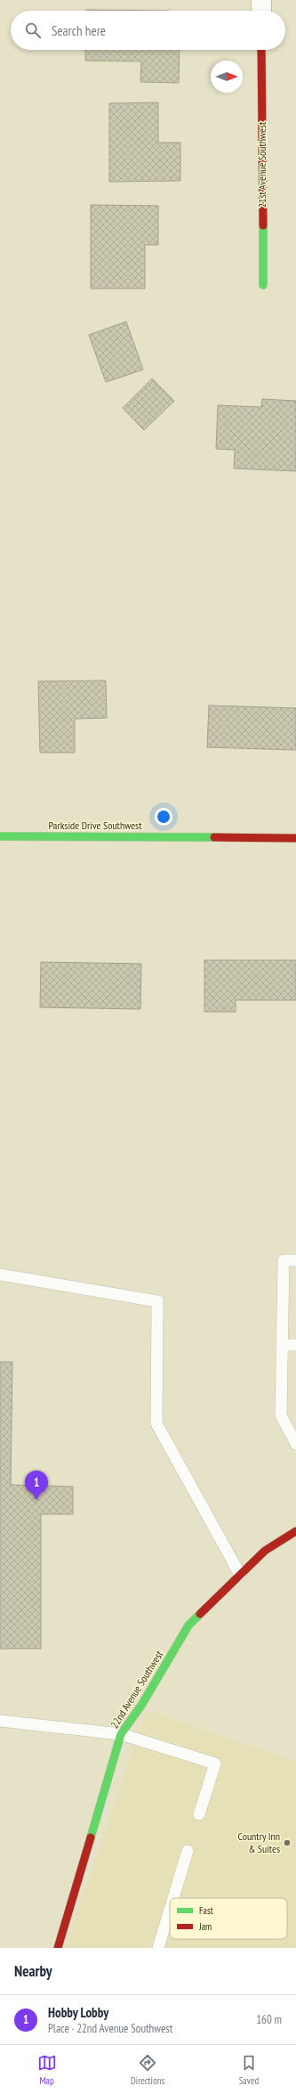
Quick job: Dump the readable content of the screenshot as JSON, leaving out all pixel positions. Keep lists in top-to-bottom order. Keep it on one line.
{"streets":{"street":["21st Avenue Southwest","Parkside Drive Southwest","22nd Avenue Southwest"]},"places":["Country Inn & Suites"],"legend":["Fast","Jam"],"north":"right","page":{"search":"Search here","pins":"1","heading":"Nearby","list":[{"mark":"1","name":"Hobby Lobby","note":"Place · 22nd Avenue Southwest","value":"160 m"}],"nav":["Map","Directions","Saved"]}}
